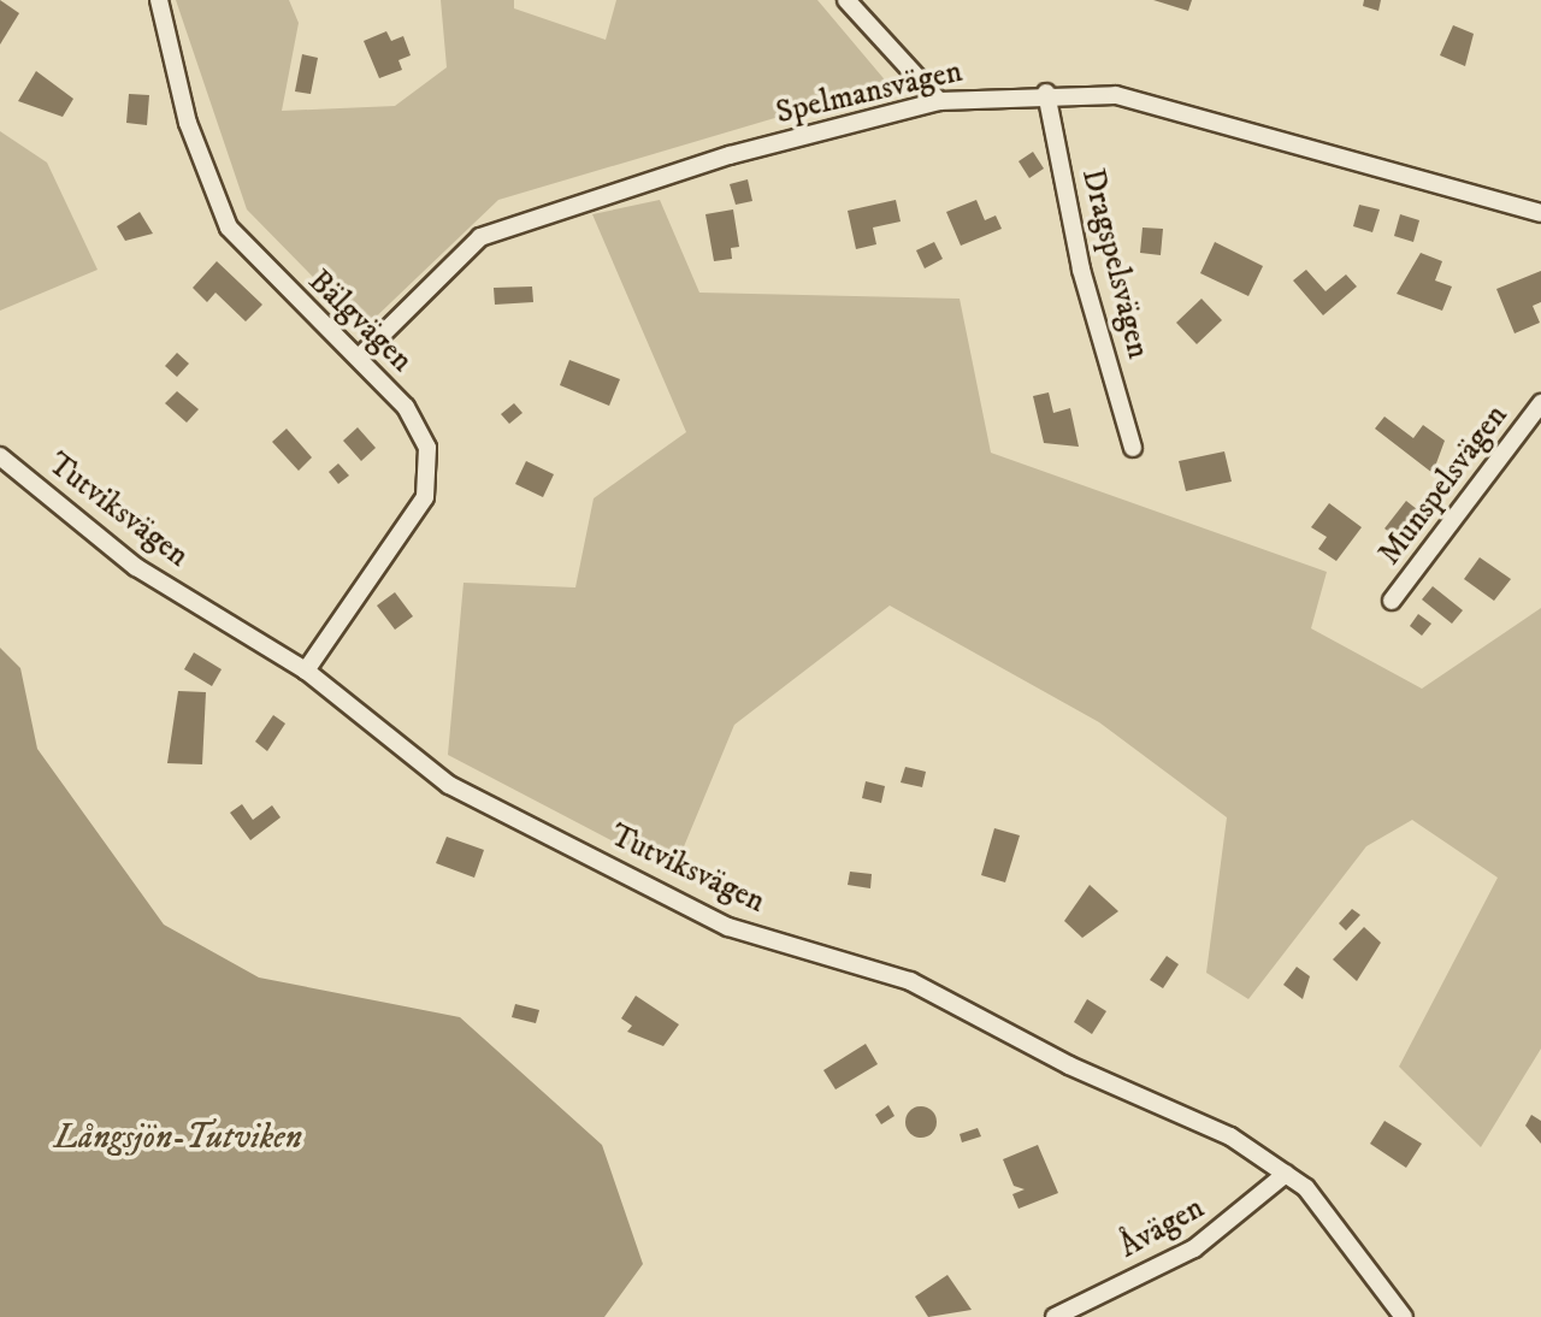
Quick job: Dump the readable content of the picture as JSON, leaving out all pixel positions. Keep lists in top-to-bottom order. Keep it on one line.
{"streets":{"street":["Spelmansvägen","Dragspelsvägen","Bälgvägen","Munspelsvägen","Tutviksvägen","Åvägen"]},"crossings":[["Spelmansvägen","Dragspelsvägen"],["Spelmansvägen","Bälgvägen"],["Bälgvägen","Tutviksvägen"],["Tutviksvägen","Åvägen"]],"water":["Långsjön-Tutviken"]}
